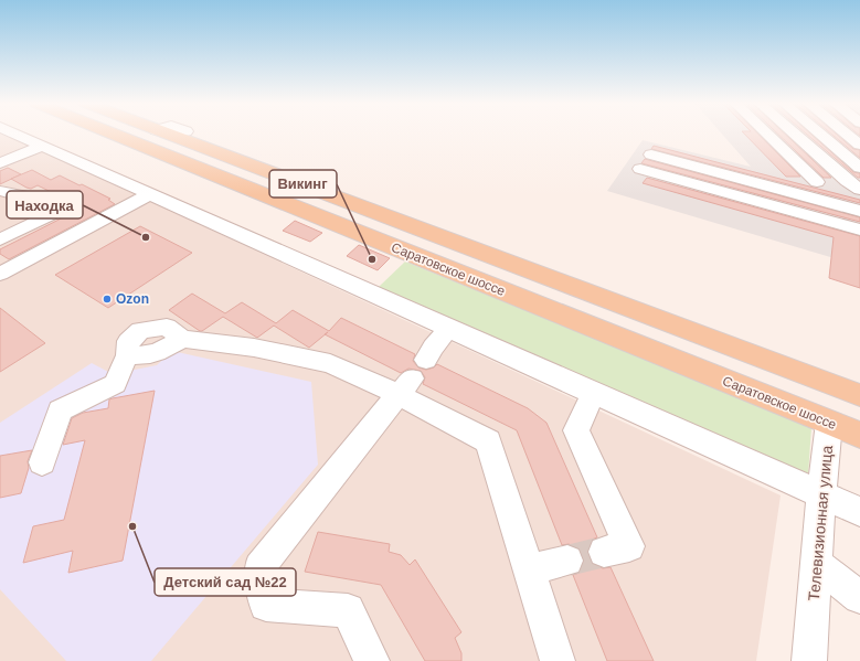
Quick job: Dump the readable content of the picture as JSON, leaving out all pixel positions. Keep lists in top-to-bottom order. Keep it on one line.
{"streets":{"main road":["Саратовское шоссе","Телевизионная улица"]},"crossings":[["Саратовское шоссе","Телевизионная улица"]],"places":["Находка","Викинг","Ozon","Детский сад №22"]}
